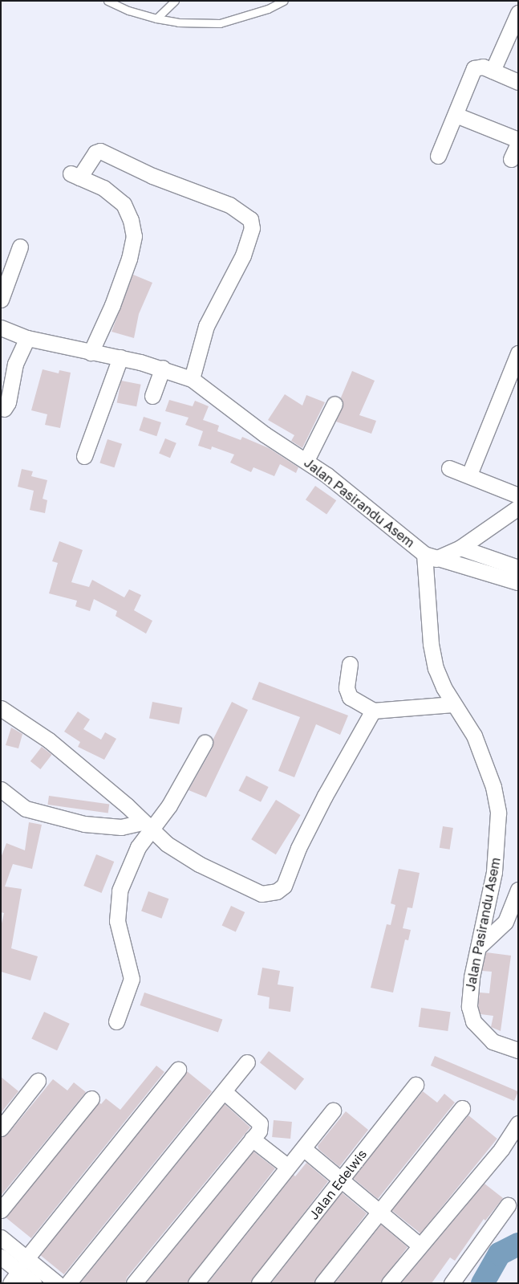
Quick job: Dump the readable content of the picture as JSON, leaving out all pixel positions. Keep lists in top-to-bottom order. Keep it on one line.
{"streets":{"street":["Jalan Pasirandu Asem","Jalan Edelwis"]}}
